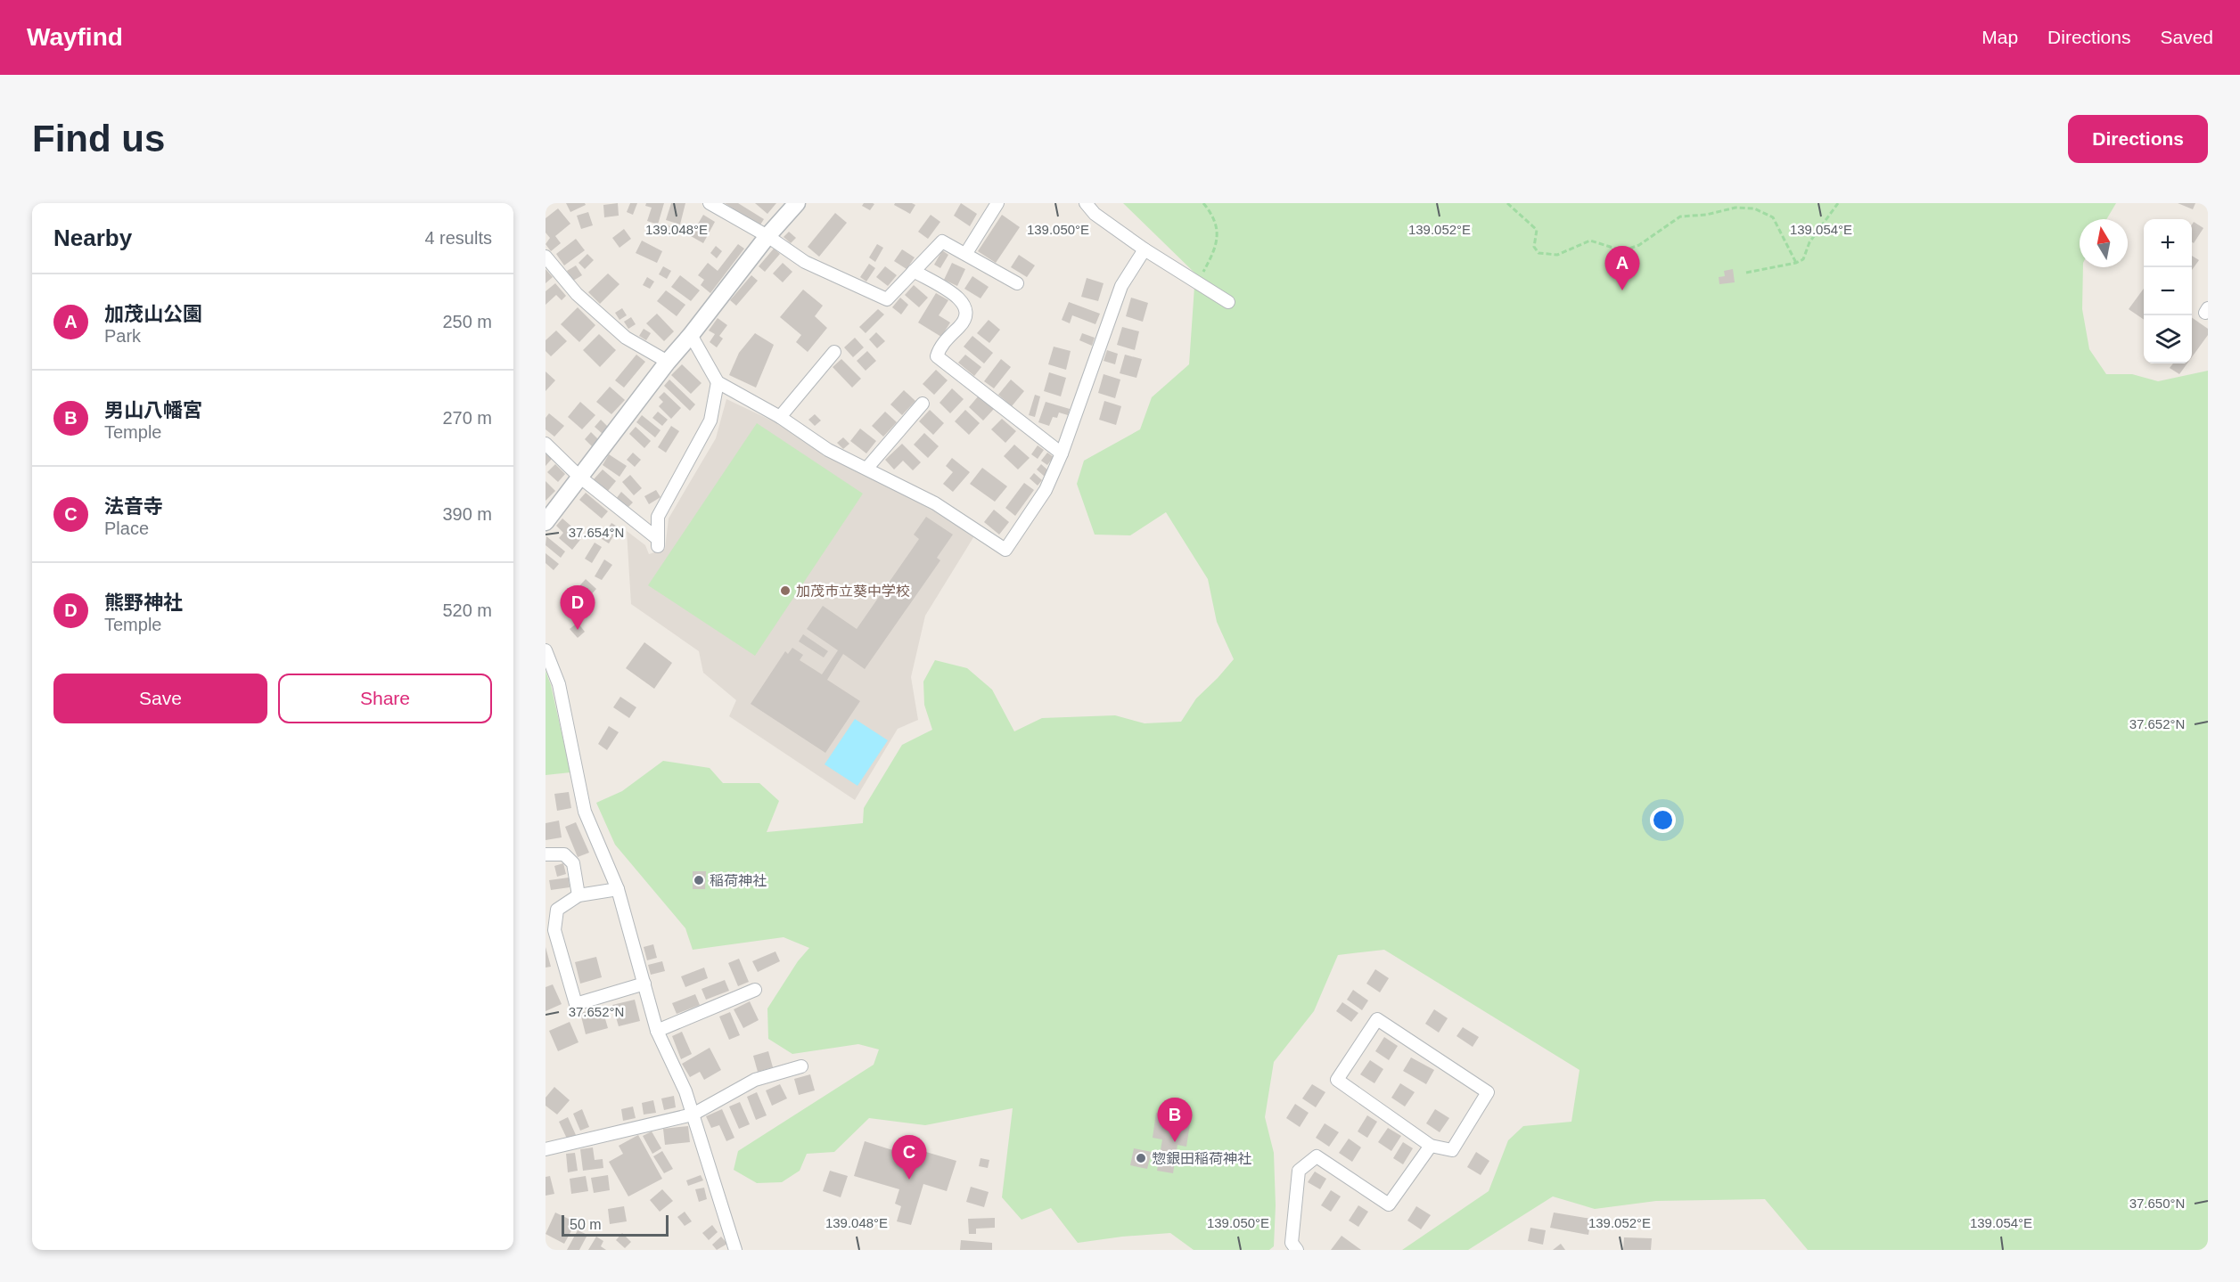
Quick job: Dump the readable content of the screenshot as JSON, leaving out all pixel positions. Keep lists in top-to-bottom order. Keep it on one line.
{"places":["加茂市立葵中学校","稲荷神社","惣銀田稲荷神社"],"scale_bar":"50 m","north":"top","page":{"header":"Wayfind","nav":["Map","Directions","Saved"],"buttons":["Directions",["Save","Share"]],"title":"Find us","heading":["Nearby","4 results"],"map_buttons":["+","−"],"pins":["A","D","B","C"],"list":[{"mark":"A","name":"加茂山公園","note":"Park","value":"250 m"},{"mark":"B","name":"男山八幡宮","note":"Temple","value":"270 m"},{"mark":"C","name":"法音寺","note":"Place","value":"390 m"},{"mark":"D","name":"熊野神社","note":"Temple","value":"520 m"}],"scale":"50 m"},"coordinates":["139.048°E","139.050°E","139.052°E","139.054°E","37.654°N","37.652°N","37.650°N"]}
